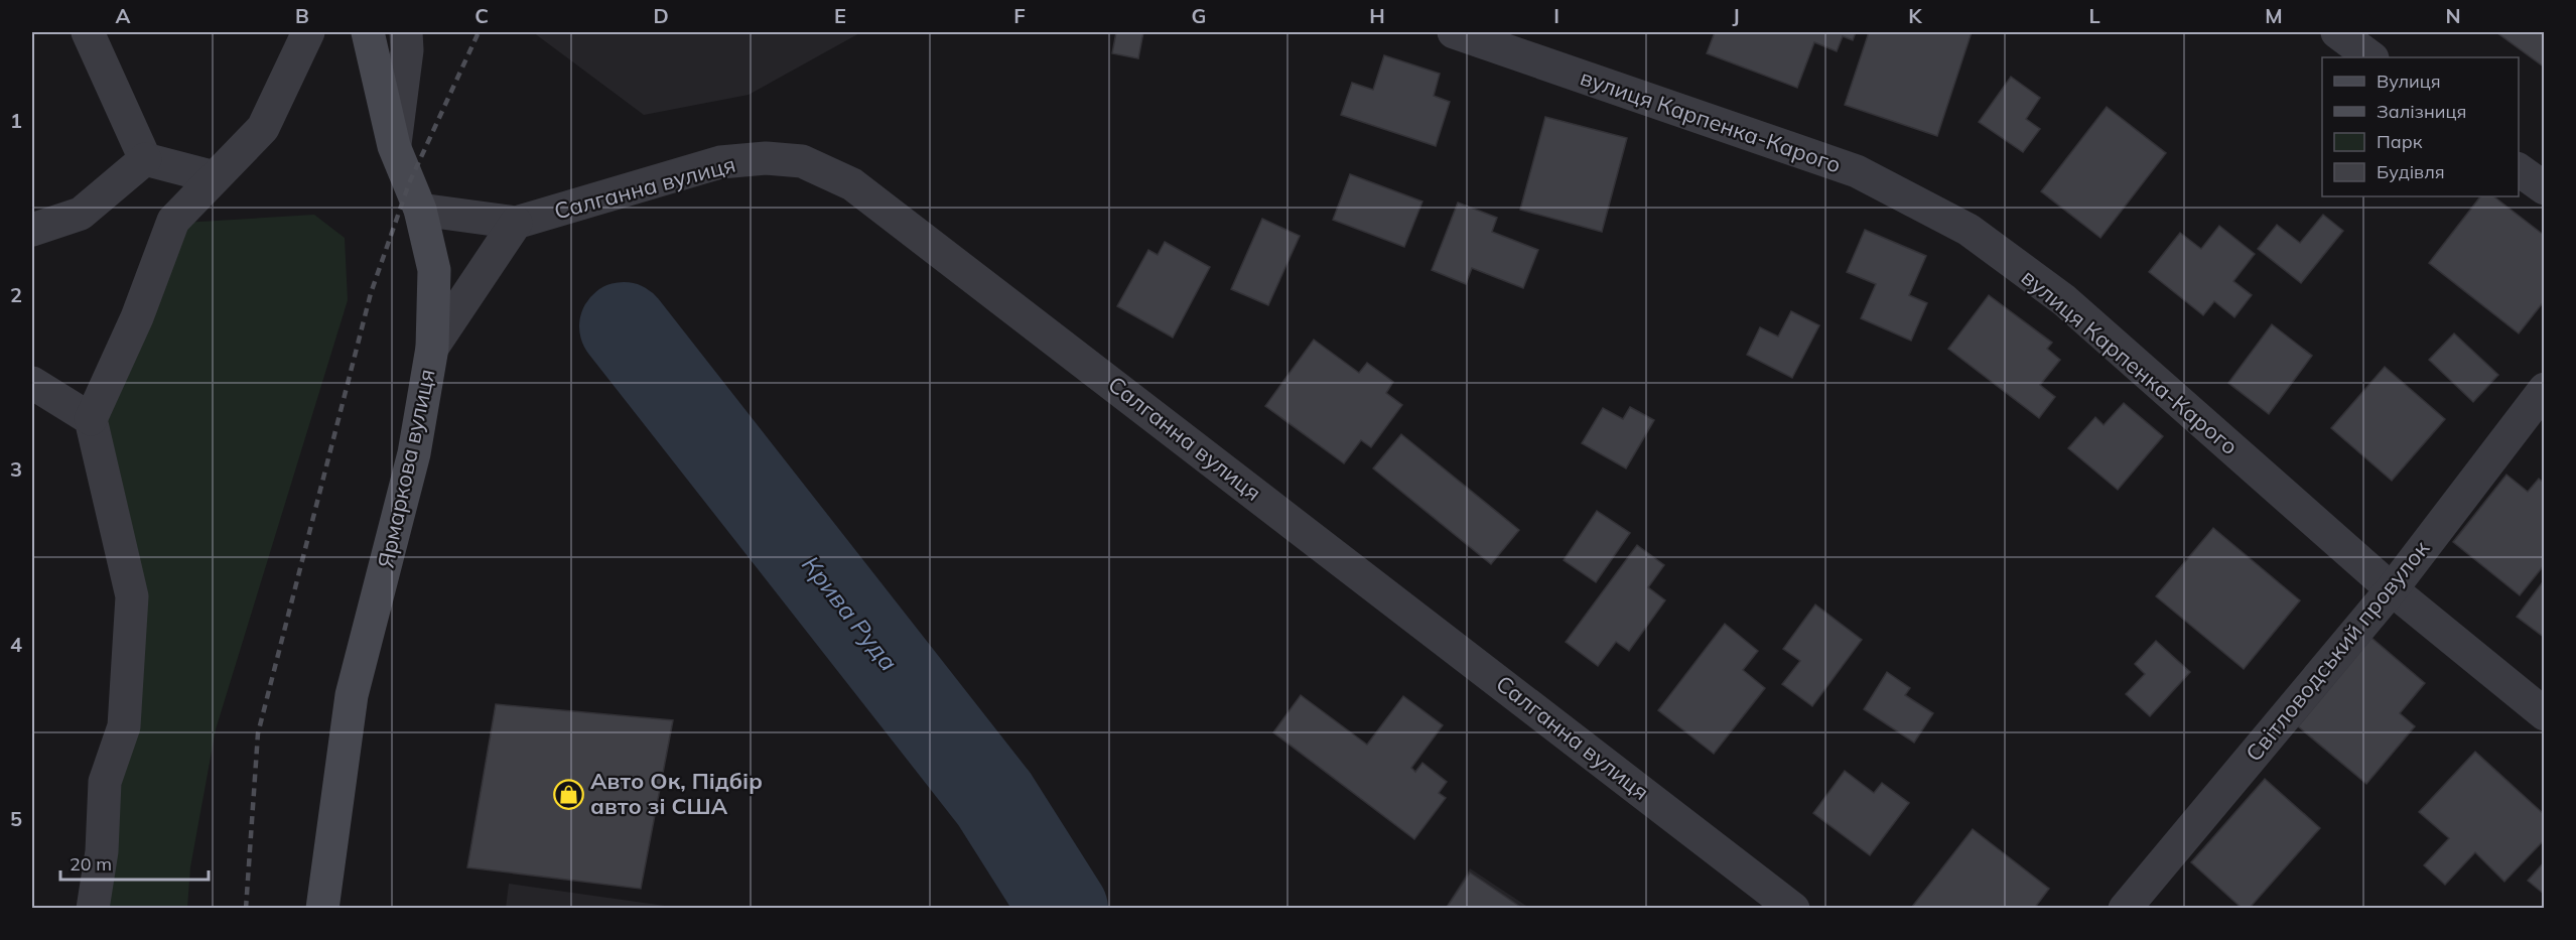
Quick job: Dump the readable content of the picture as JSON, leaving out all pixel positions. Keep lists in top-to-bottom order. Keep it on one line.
{"streets":{"main road":["Ярмаркова вулиця"],"street":["вулиця Карпенка-Карого","Салганна вулиця","Світловодський провулок"]},"crossings":[["вулиця Карпенка-Карого","Світловодський провулок"],["Салганна вулиця","Ярмаркова вулиця"]],"water":["Крива Руда"],"places":{"shop":["Авто Ок, Підбір авто зі США"]},"legend":["Вулиця","Залізниця","Парк","Будівля"],"scale_bar":"20 m","grid":{"columns":["A","B","C","D","E","F","G","H","I","J","K","L","M","N"],"rows":["1","2","3","4","5"]}}
